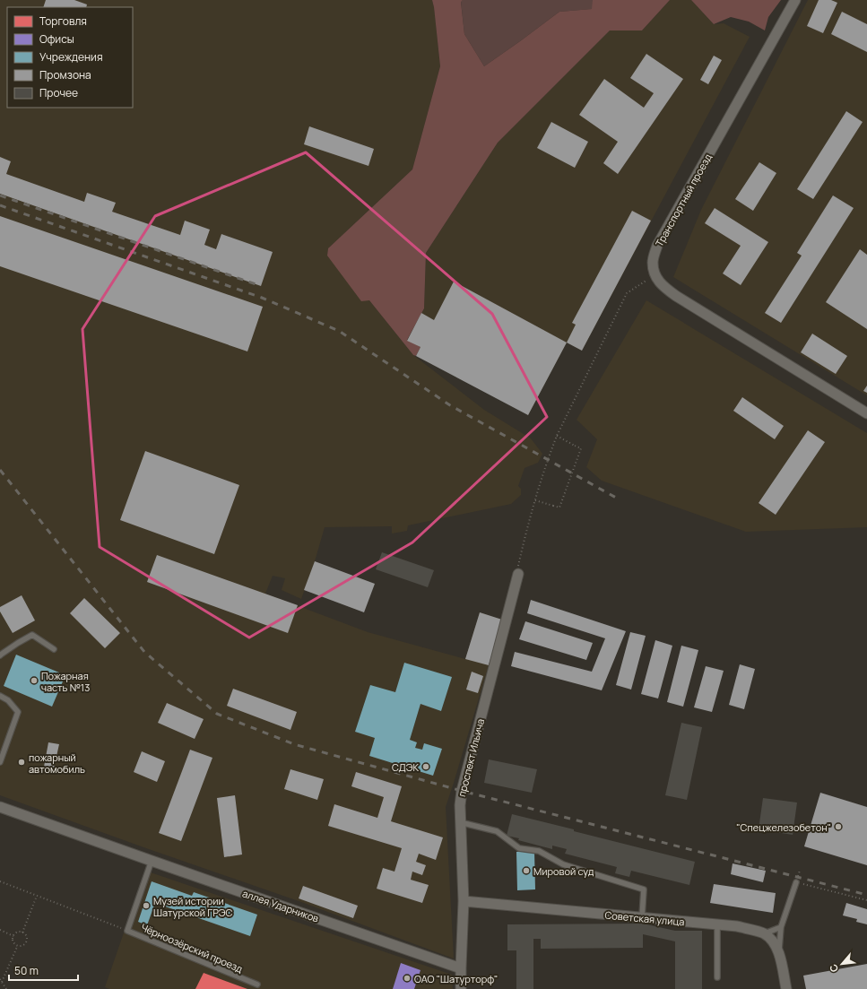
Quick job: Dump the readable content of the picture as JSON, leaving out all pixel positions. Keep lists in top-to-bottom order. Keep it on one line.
{"streets":{"street":["Транспортный проезд","проспект Ильича","аллея Ударников","Советская улица"],"lane":["Чёрноозёрский проезд"]},"crossings":[["проспект Ильича","аллея Ударников"],["проспект Ильича","Советская улица"],["аллея Ударников","Чёрноозёрский проезд"]],"places":["Пожарная часть №13","пожарный автомобиль","СДЭК","\"Спецжелезобетон\"","Мировой суд","Музей истории Шатурской ГРЭС","ОАО \"Шатурторф\""],"legend":["Торговля","Офисы","Учреждения","Промзона","Прочее"],"scale_bar":"50 m","north":"bottom left"}
